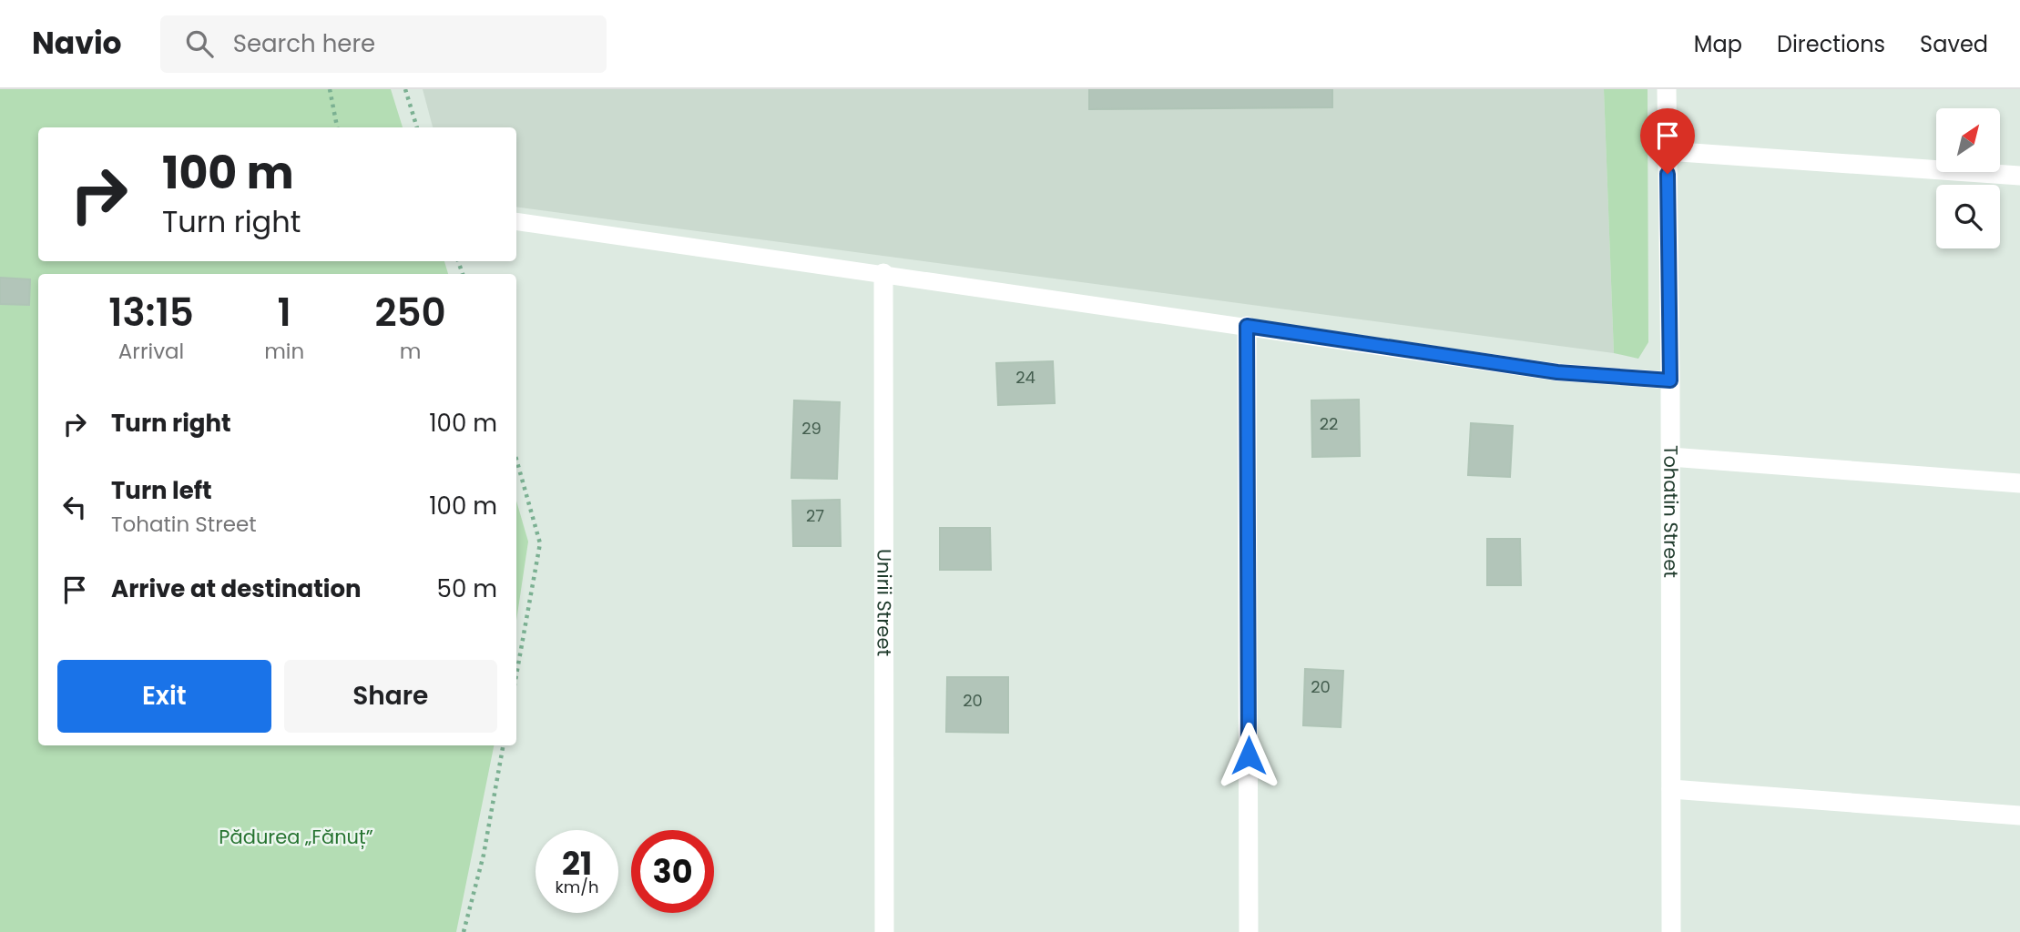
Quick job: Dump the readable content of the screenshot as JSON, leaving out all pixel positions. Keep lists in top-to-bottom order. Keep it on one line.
{"streets":{"street":["Tohatin Street","Unirii Street"]},"parks":["Pădurea „Fănuț”"],"house_numbers":["24","22","29","27","20","20"],"north":"top right","page":{"header":"Navio","search":"Search here","nav":["Map","Directions","Saved"],"turn":["100 m","Turn right"],"eta":["13:15","Arrival","1","min","250","m"],"list":[{"name":"Turn right","value":"100 m"},{"name":"Turn left","note":"Tohatin Street","value":"100 m"},{"name":"Arrive at destination","value":"50 m"}],"buttons":["Exit","Share"],"speed":"21 km/h","limit":"30"}}
